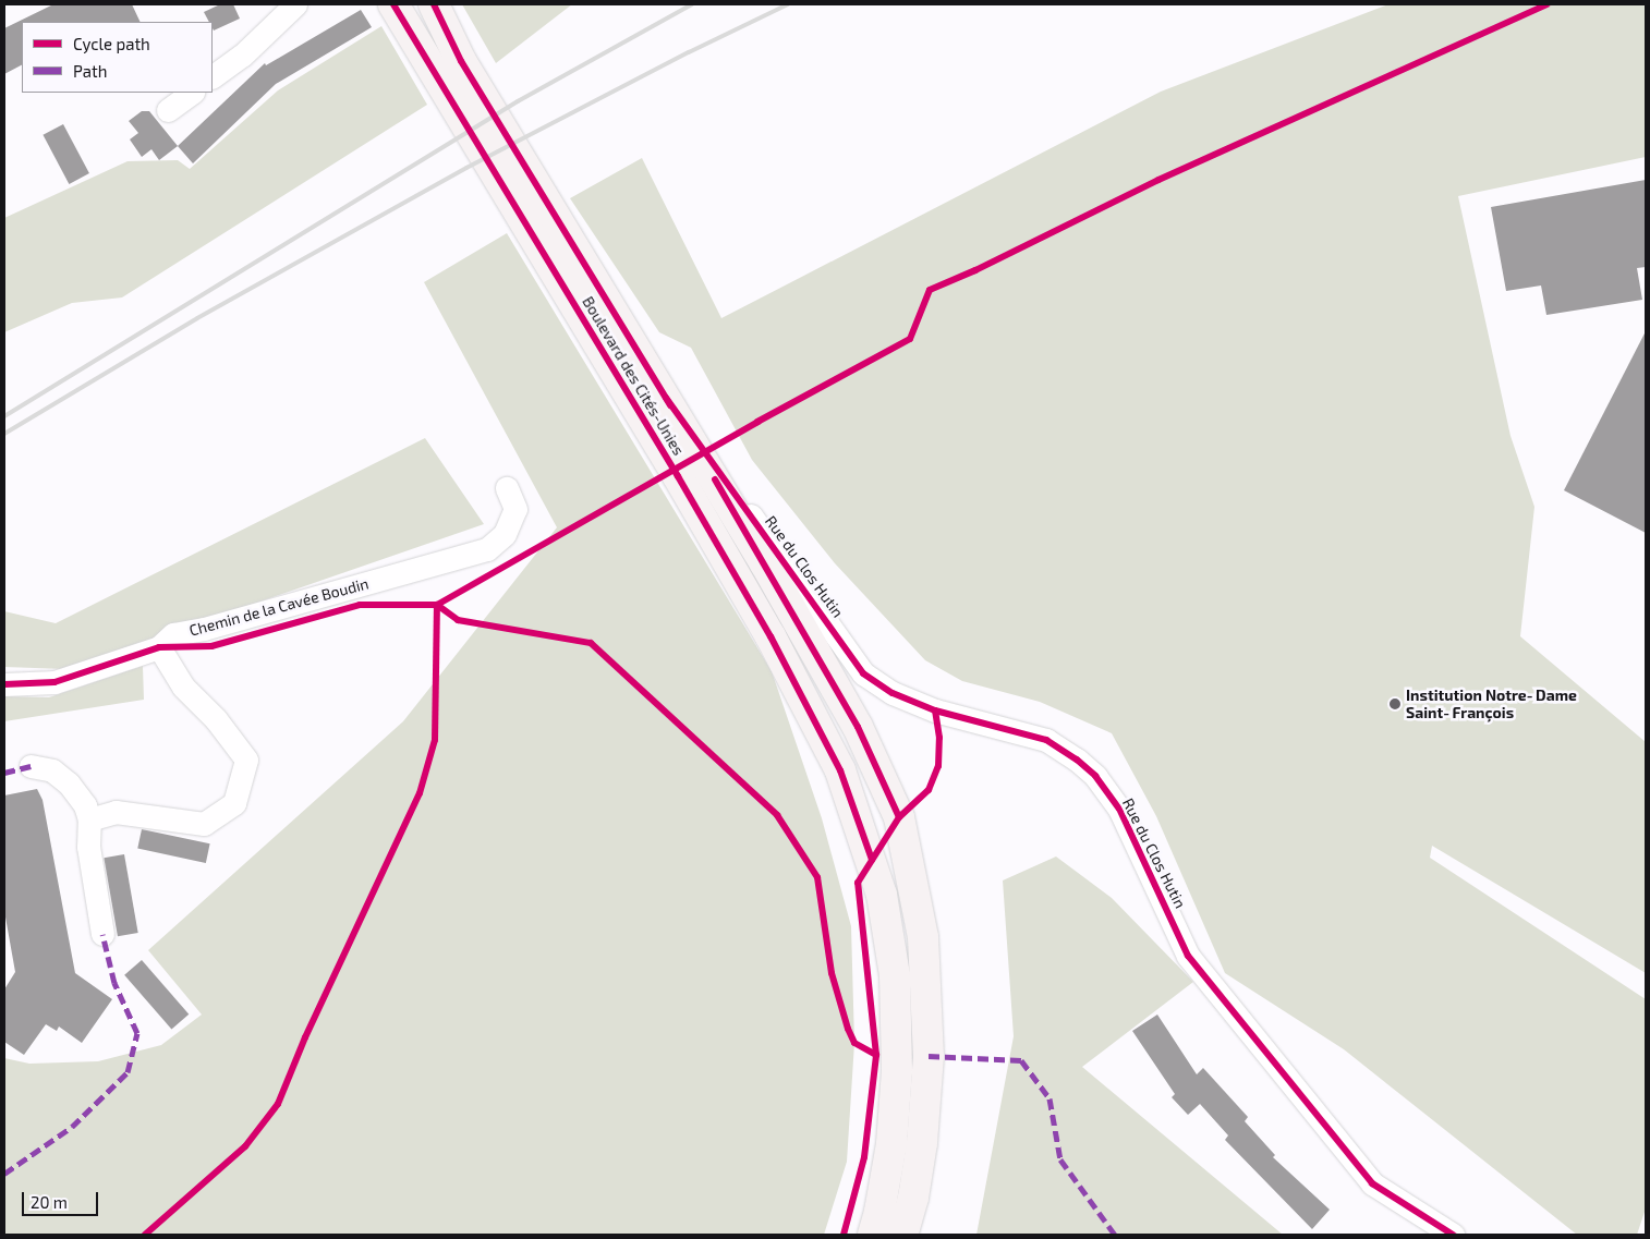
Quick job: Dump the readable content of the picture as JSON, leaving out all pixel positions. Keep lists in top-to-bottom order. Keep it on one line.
{"streets":{"main road":["Boulevard des Cités-Unies"],"street":["Rue du Clos Hutin","Chemin de la Cavée Boudin"]},"crossings":[["Boulevard des Cités-Unies","Rue du Clos Hutin"]],"places":["Institution Notre‐Dame Saint‐François"],"legend":["Cycle path","Path"],"scale_bar":"20 m"}
